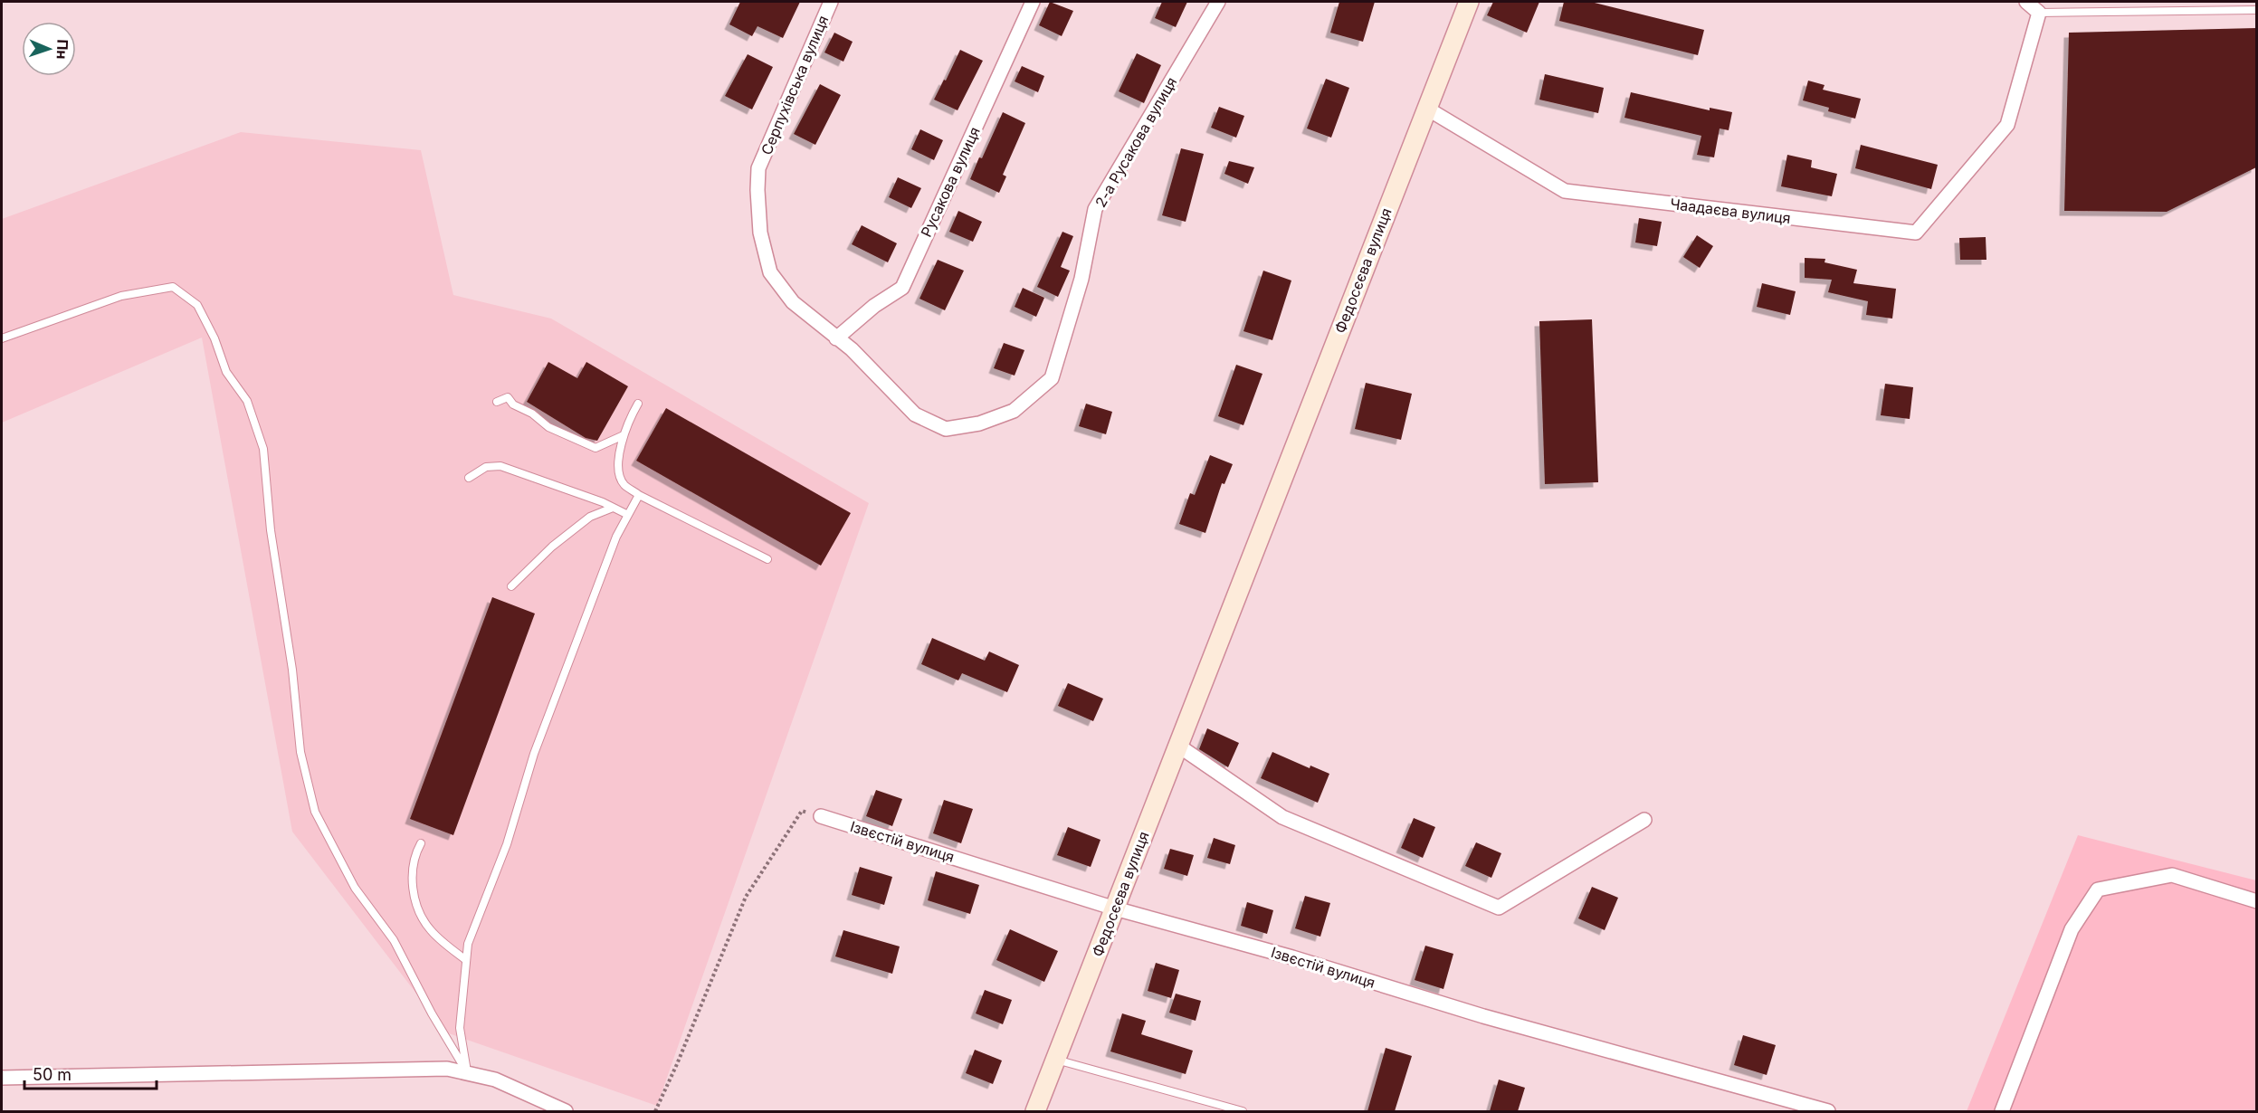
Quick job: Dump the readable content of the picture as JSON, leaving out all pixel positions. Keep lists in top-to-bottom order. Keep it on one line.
{"streets":{"main road":["Федосєєва вулиця"],"street":["Серпухівська вулиця","2-а Русакова вулиця","Русакова вулиця","Чаадаєва вулиця","Ізвєстій вулиця"]},"crossings":[["Серпухівська вулиця","2-а Русакова вулиця"],["2-а Русакова вулиця","Русакова вулиця"],["Чаадаєва вулиця","Федосєєва вулиця"],["Федосєєва вулиця","Ізвєстій вулиця"]],"scale_bar":"50 m","north":"right"}
